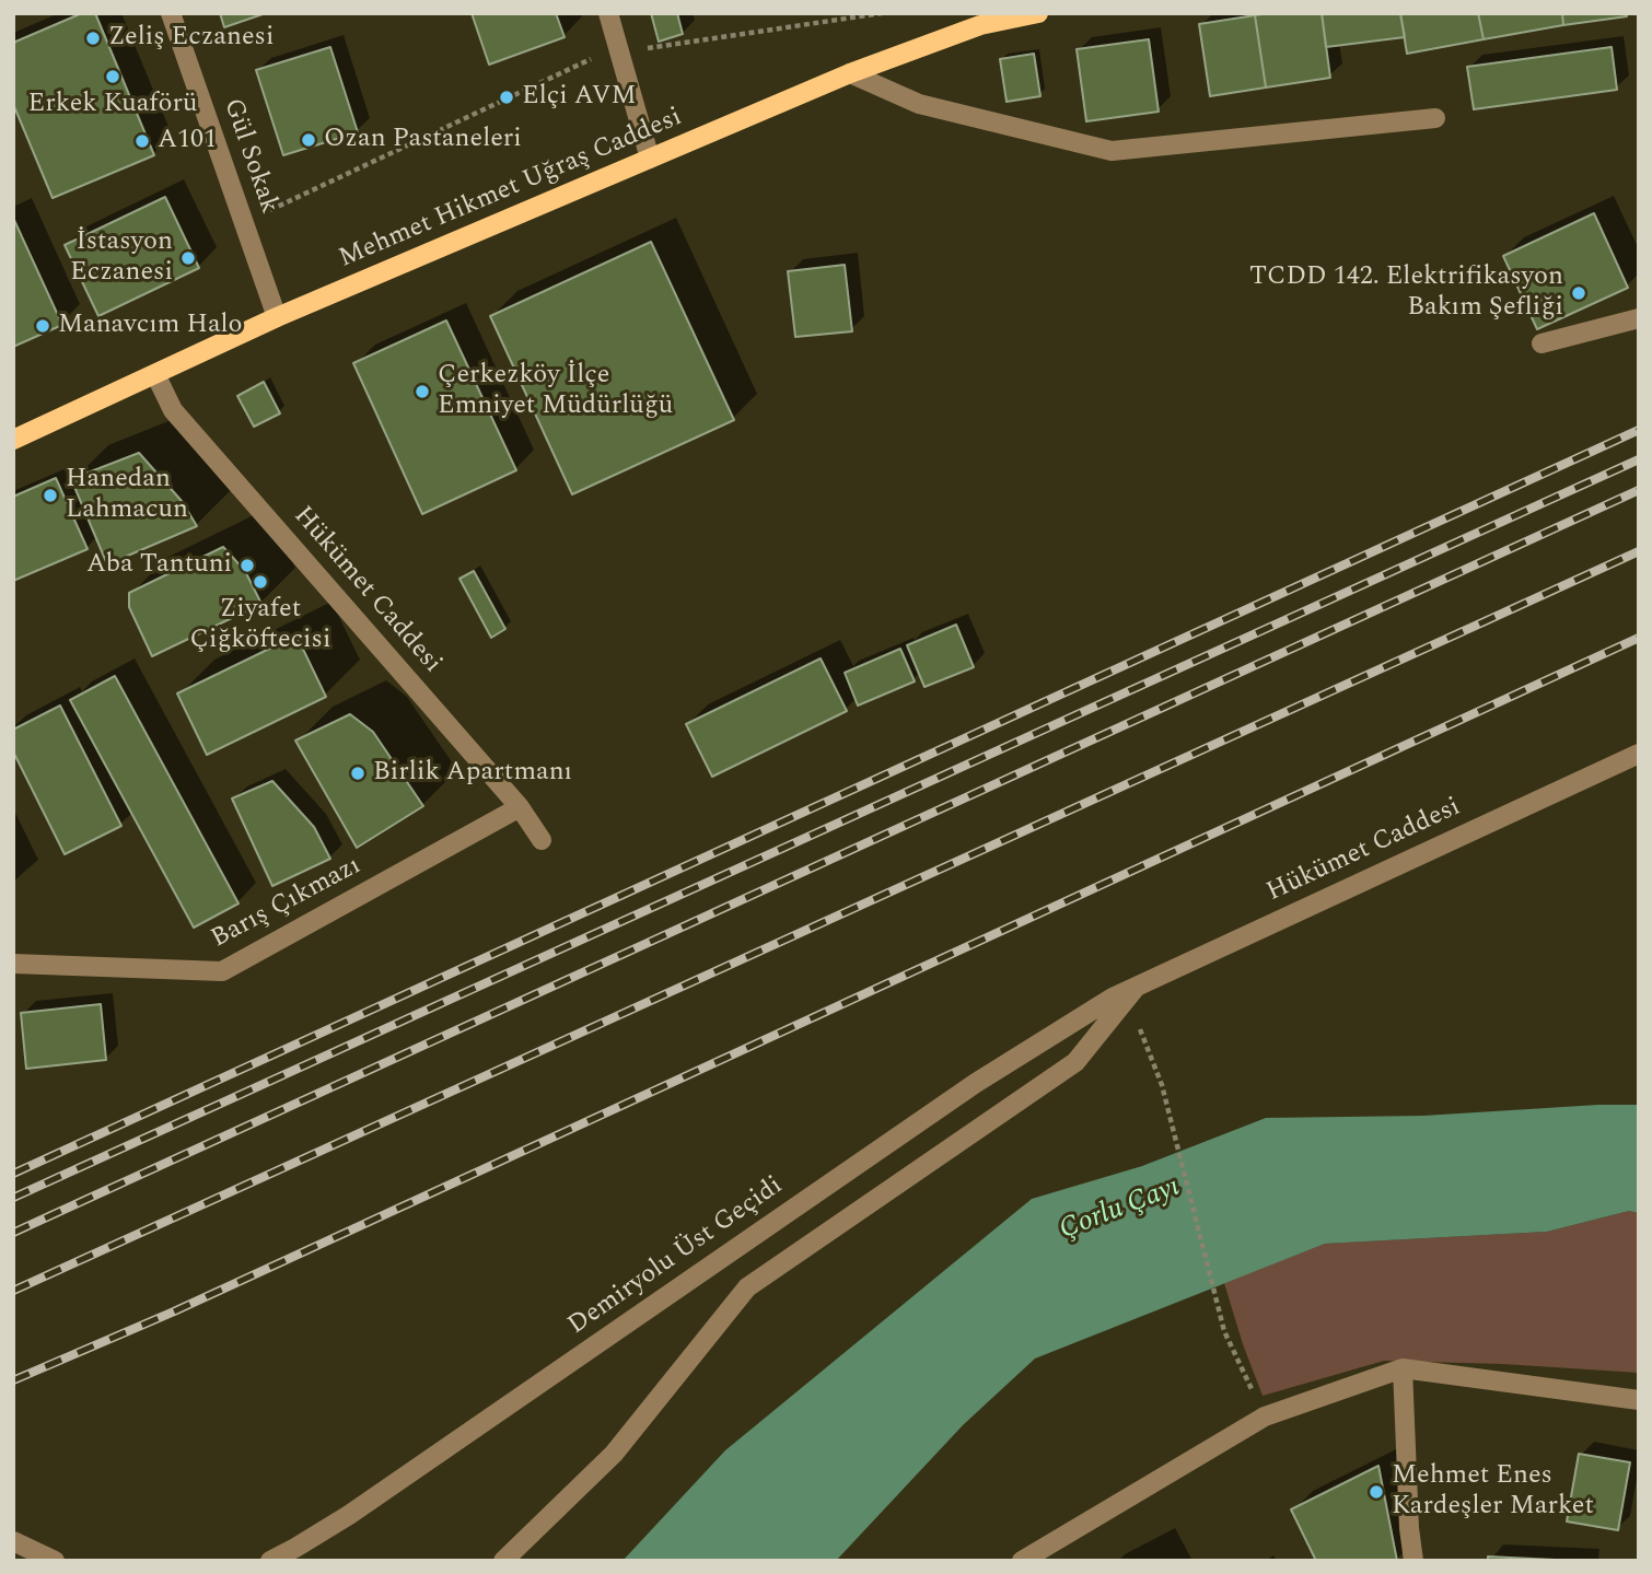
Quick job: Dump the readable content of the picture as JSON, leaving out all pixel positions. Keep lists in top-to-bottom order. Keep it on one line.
{"streets":{"main road":["Mehmet Hikmet Uğraş Caddesi"],"street":["Gül Sokak","Hükümet Caddesi","Barış Çıkmazı","Demiryolu Üst Geçidi"]},"crossings":[["Gül Sokak","Mehmet Hikmet Uğraş Caddesi"],["Mehmet Hikmet Uğraş Caddesi","Hükümet Caddesi"],["Hükümet Caddesi","Barış Çıkmazı"],["Hükümet Caddesi","Demiryolu Üst Geçidi"]],"water":["Çorlu Çayı"],"places":["Zeliş Eczanesi","Erkek Kuaförü","Elçi AVM","Ozan Pastaneleri","A101","İstasyon Eczanesi","TCDD 142. Elektrifikasyon Bakım Şefliği","Manavcım Halo","Çerkezköy İlçe Emniyet Müdürlüğü","Hanedan Lahmacun","Aba Tantuni","Ziyafet Çiğköftecisi","Birlik Apartmanı","Mehmet Enes Kardeşler Market"]}
